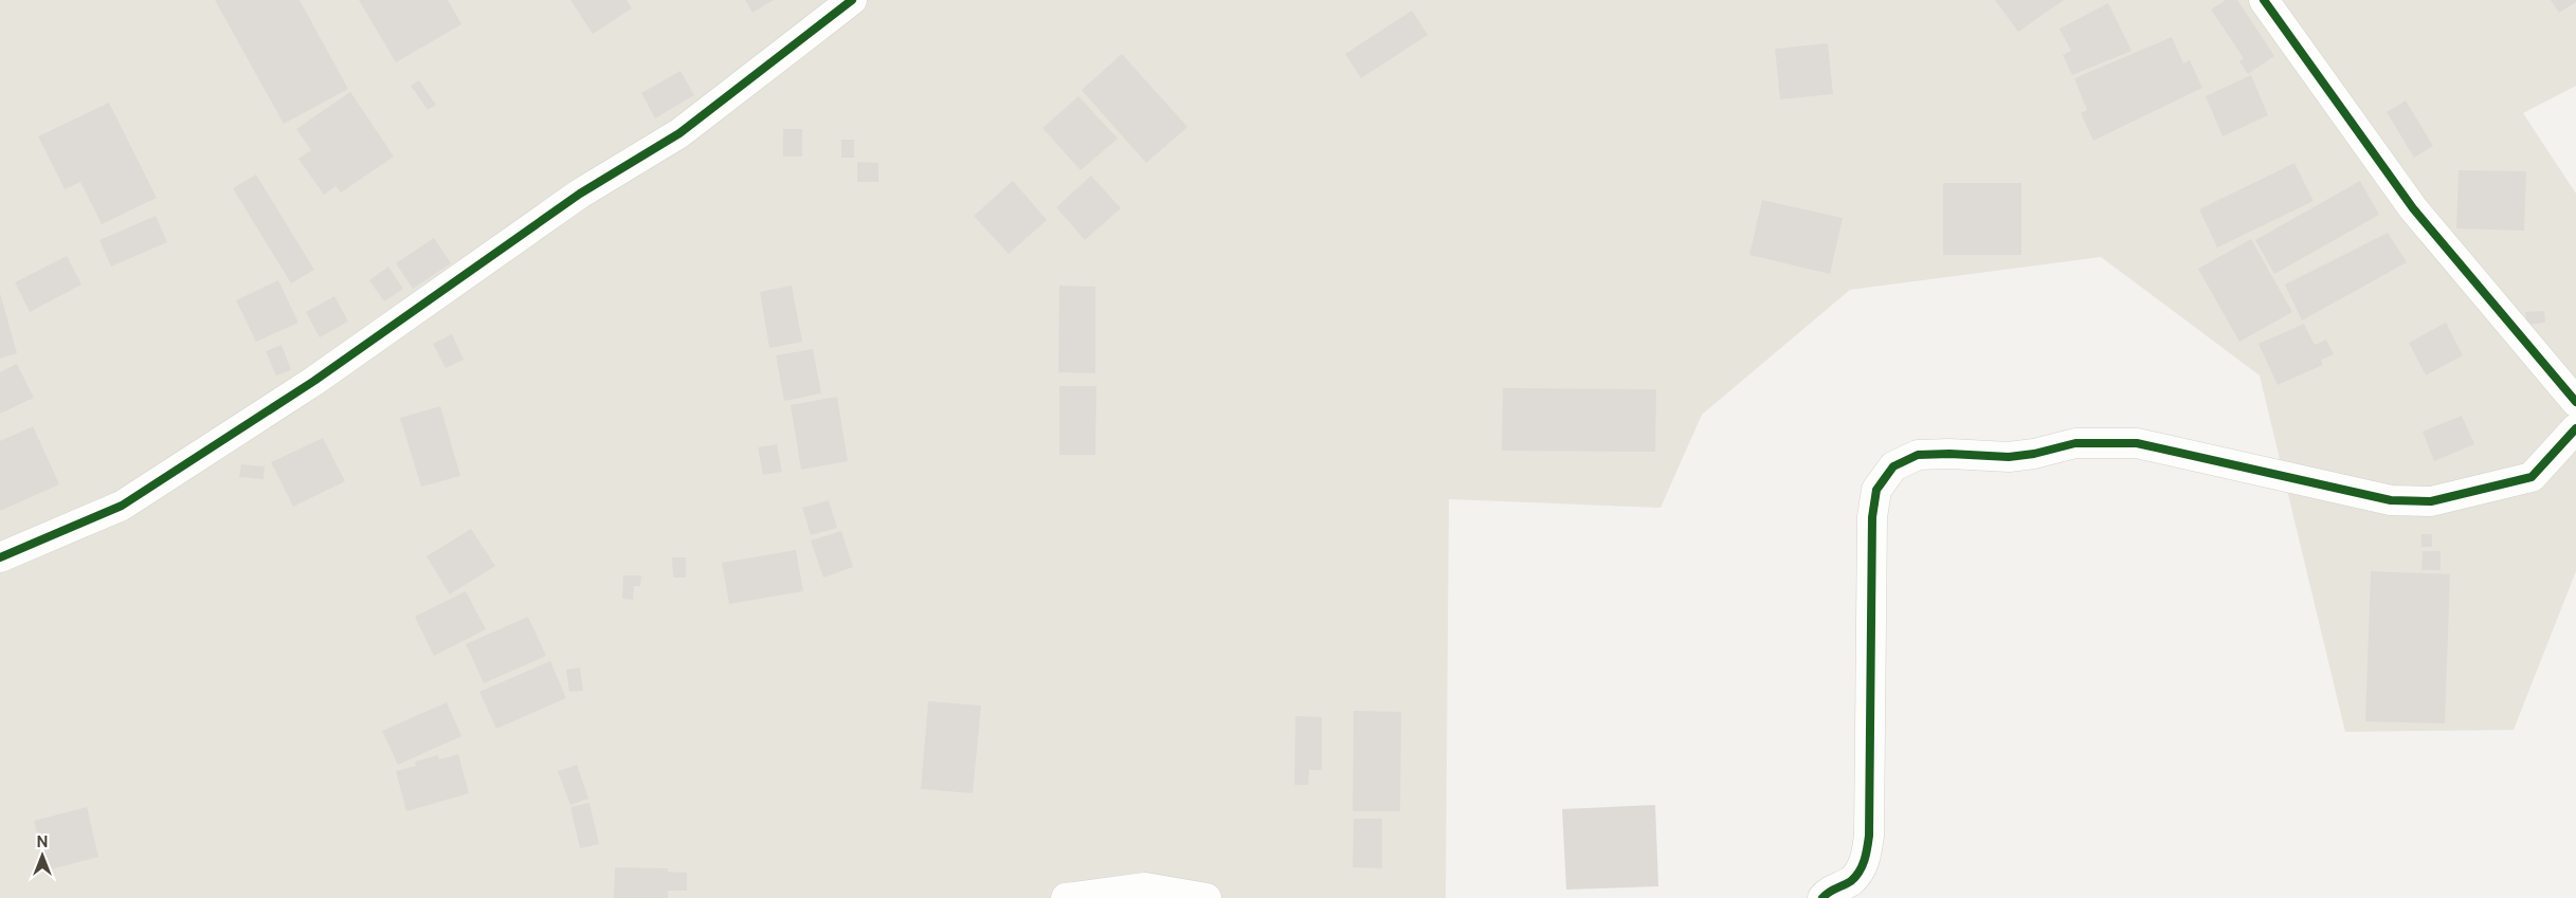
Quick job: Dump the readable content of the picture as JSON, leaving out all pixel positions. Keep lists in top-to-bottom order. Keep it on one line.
{"north":"top"}
